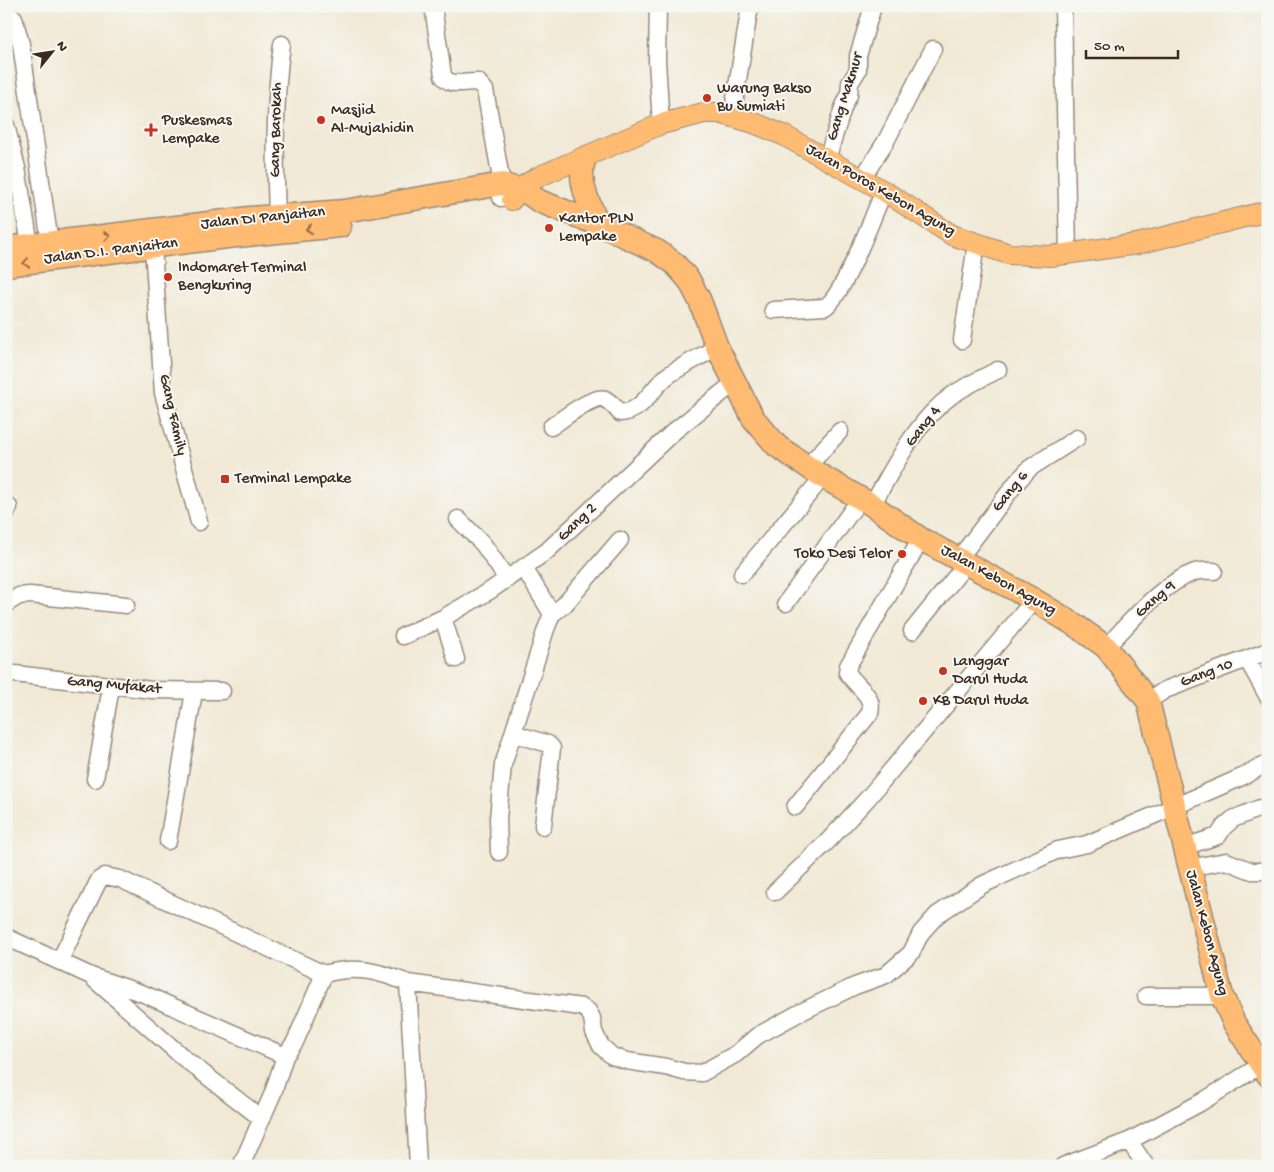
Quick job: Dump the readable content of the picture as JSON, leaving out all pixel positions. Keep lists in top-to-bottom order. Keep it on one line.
{"streets":{"highway":["Jalan DI Panjaitan","Jalan D.I. Panjaitan","Jalan Kebon Agung"],"main road":["Jalan Poros Kebon Agung"],"street":["Gang Makmur","Gang Barokah","Gang Family","Gang 4","Gang 6","Gang 2","Gang 9","Gang 10","Gang Mufakat"]},"crossings":[["Gang Makmur","Jalan Poros Kebon Agung"],["Gang Barokah","Jalan DI Panjaitan"],["Jalan Poros Kebon Agung","Jalan DI Panjaitan"],["Jalan Poros Kebon Agung","Jalan D.I. Panjaitan"],["Jalan Poros Kebon Agung","Jalan Kebon Agung"],["Jalan DI Panjaitan","Jalan D.I. Panjaitan"],["Jalan DI Panjaitan","Jalan Kebon Agung"],["Jalan D.I. Panjaitan","Gang Family"],["Jalan D.I. Panjaitan","Jalan Kebon Agung"],["Gang 4","Jalan Kebon Agung"],["Gang 6","Jalan Kebon Agung"],["Gang 2","Jalan Kebon Agung"],["Jalan Kebon Agung","Gang 9"],["Jalan Kebon Agung","Gang 10"]],"one_way":["Jalan DI Panjaitan","Jalan D.I. Panjaitan"],"places":{"other":["Warung Bakso Bu Sumiati","Masjid Al-Mujahidin","Kantor PLN Lempake","Indomaret Terminal Bengkuring","Toko Desi Telor","Langgar Darul Huda","KB Darul Huda"],"health":["Puskesmas Lempake"],"transit":["Terminal Lempake"]},"scale_bar":"50 m","north":"top right"}
